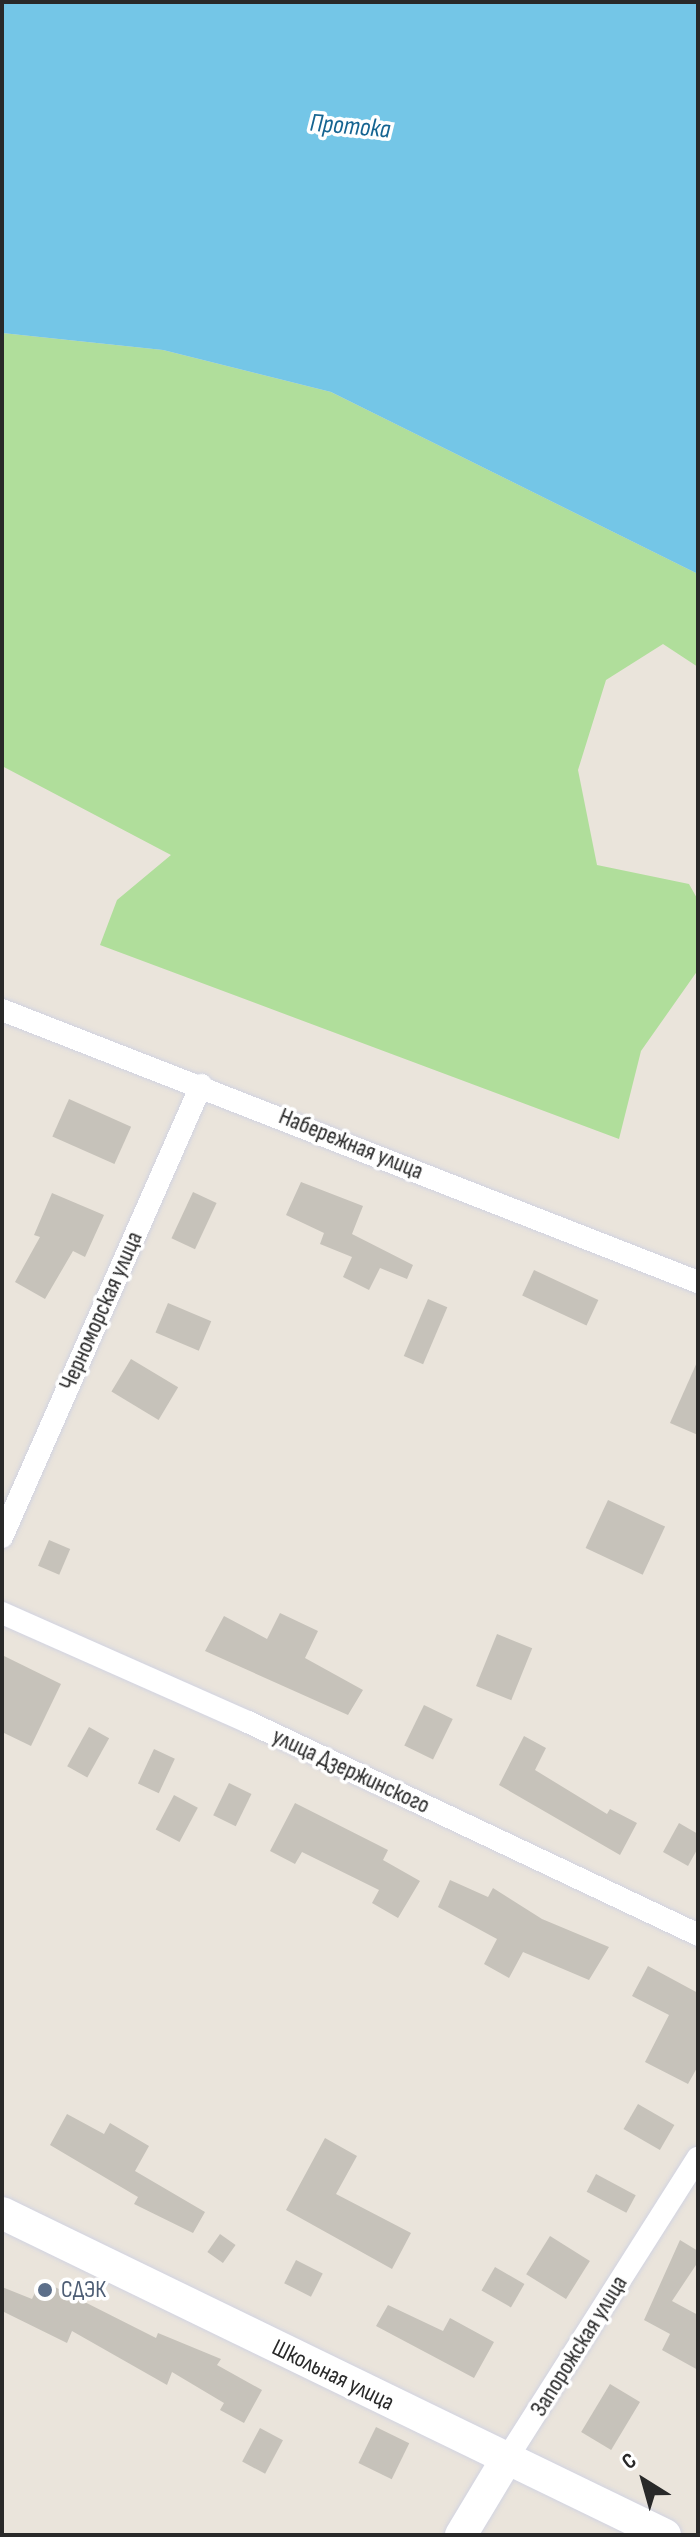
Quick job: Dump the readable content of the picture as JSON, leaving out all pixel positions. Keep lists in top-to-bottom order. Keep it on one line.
{"streets":{"street":["Набережная улица","Черноморская улица","улица Дзержинского","Запорожская улица","Школьная улица"]},"crossings":[["Набережная улица","Черноморская улица"],["Запорожская улица","Школьная улица"]],"water":["Протока"],"places":["СДЭК"],"north":"top left"}
